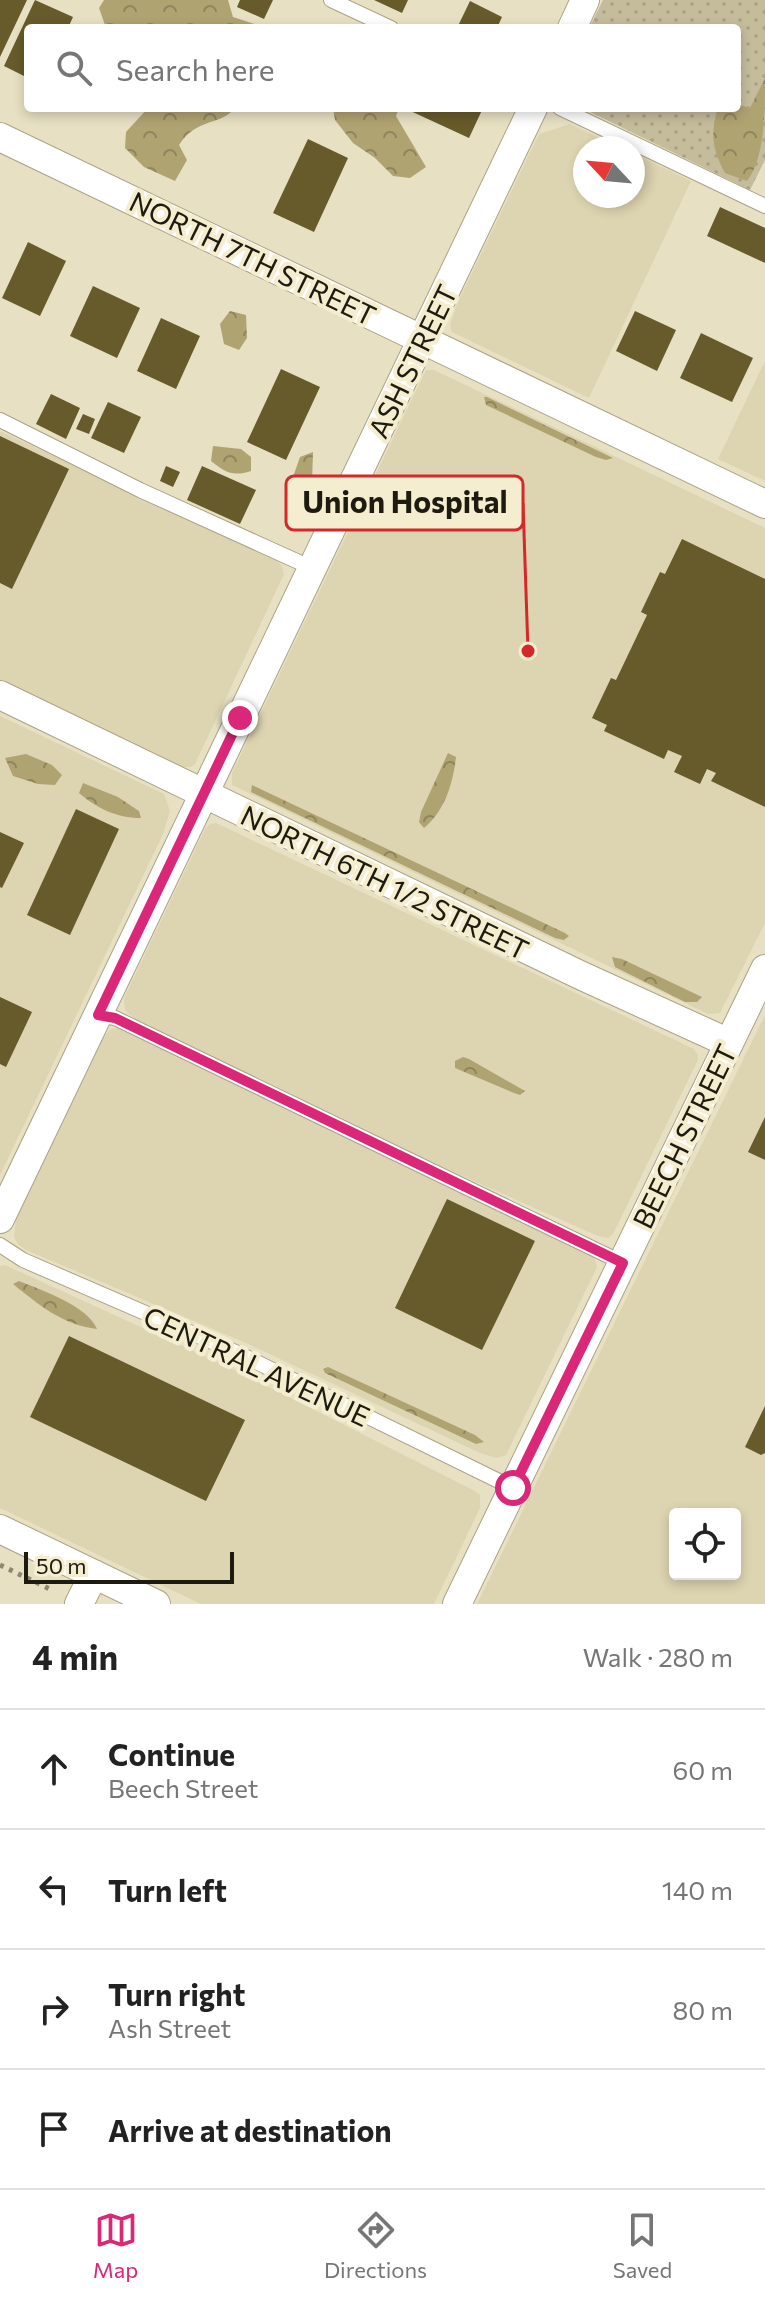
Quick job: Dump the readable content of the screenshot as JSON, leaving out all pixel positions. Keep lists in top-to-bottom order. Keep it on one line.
{"streets":{"street":["NORTH 7TH STREET","ASH STREET","NORTH 6TH 1/2 STREET","BEECH STREET"],"lane":["CENTRAL AVENUE"]},"crossings":[["NORTH 7TH STREET","ASH STREET"],["ASH STREET","NORTH 6TH 1/2 STREET"],["NORTH 6TH 1/2 STREET","BEECH STREET"],["BEECH STREET","CENTRAL AVENUE"]],"places":["Union Hospital"],"scale_bar":"50 m","north":"top left","page":{"search":"Search here","scale":"50 m","heading":["4 min","Walk · 280 m"],"list":[["Continue","Beech Street","60 m"],["Turn left","140 m"],["Turn right","Ash Street","80 m"],"Arrive at destination"],"nav":["Map","Directions","Saved"]}}
